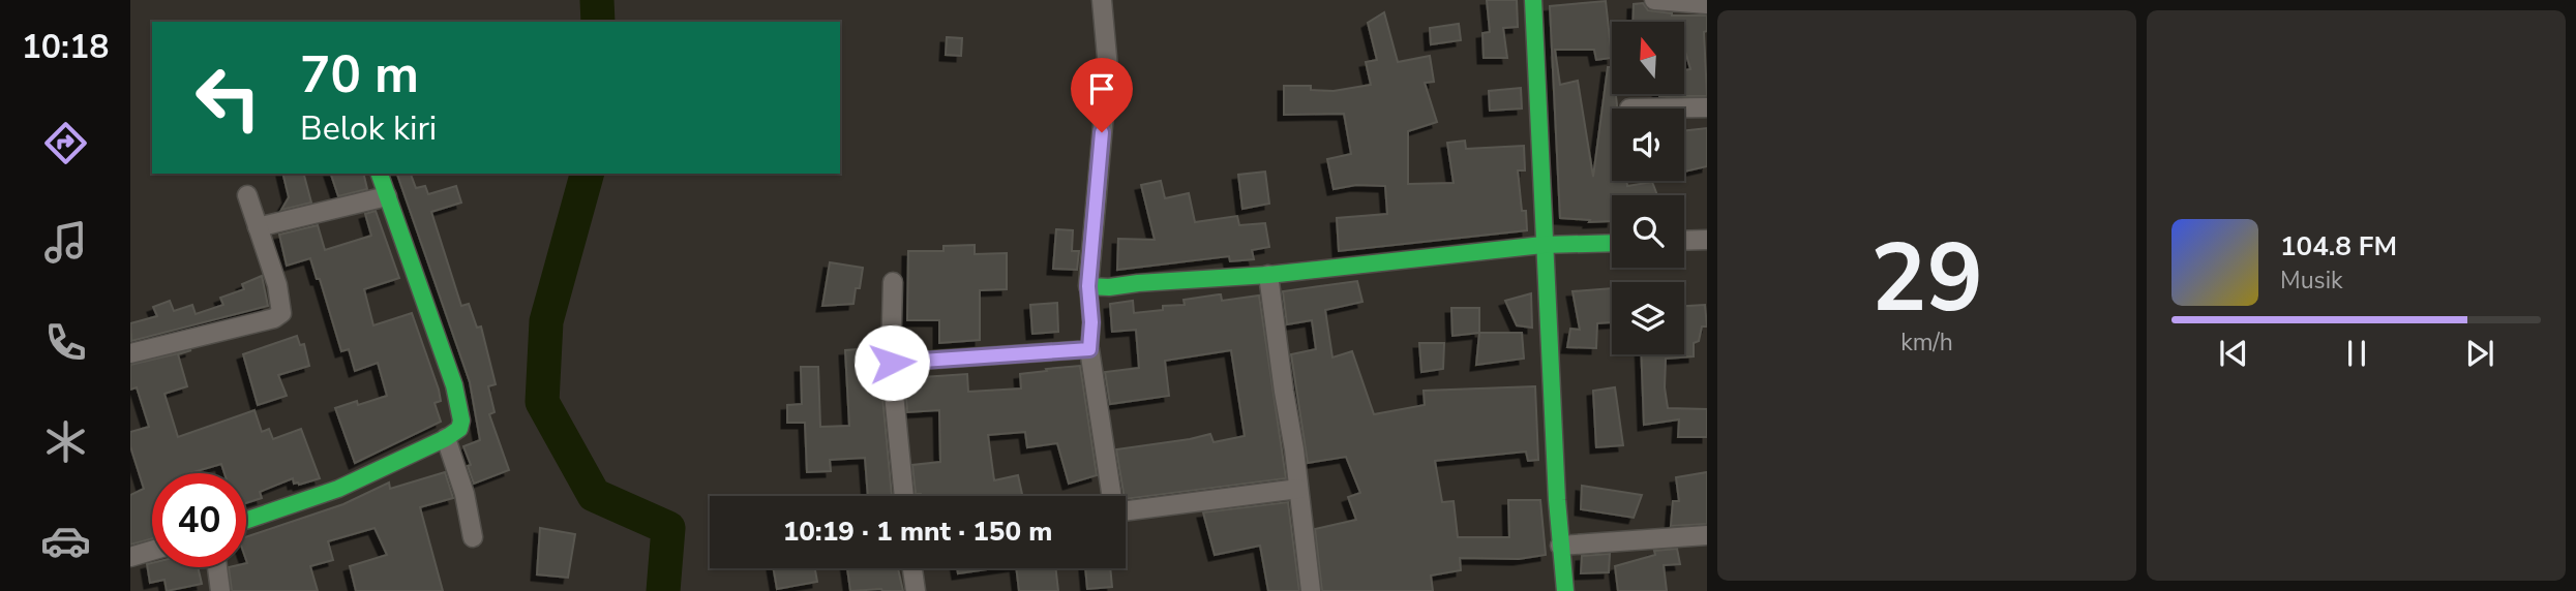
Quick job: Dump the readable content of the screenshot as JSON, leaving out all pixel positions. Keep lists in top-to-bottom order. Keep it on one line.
{"north":"top","page":{"tabs":"10:18","tile":["29","km/h"],"turn":["70 m","Belok kiri"],"song":["104.8 FM","Musik"],"limit":"40","trip":"10:19 · 1 mnt · 150 m"}}
